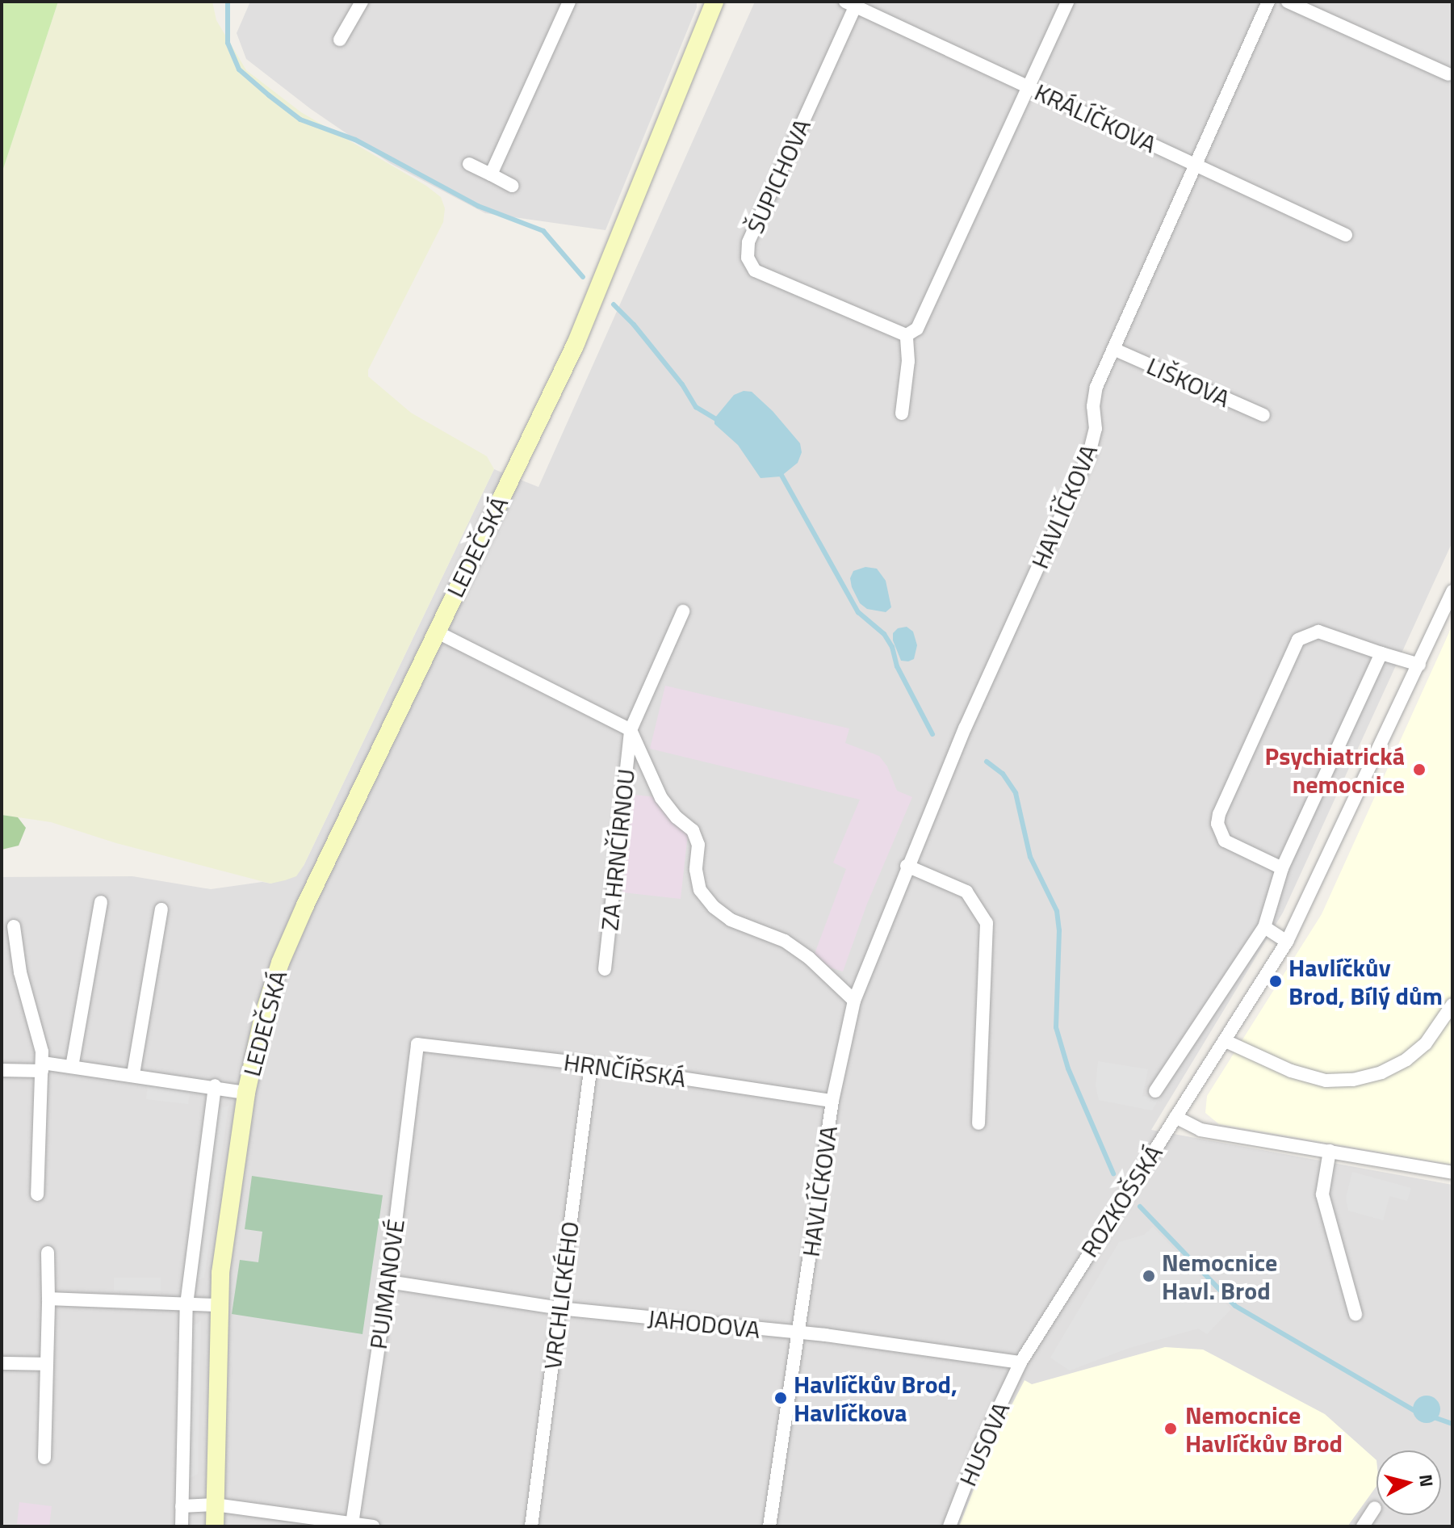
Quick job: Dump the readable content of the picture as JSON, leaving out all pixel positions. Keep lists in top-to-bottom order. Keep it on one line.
{"streets":{"main road":["LEDEČSKÁ"],"street":["KRÁLÍČKOVA","ŠUPICHOVA","LIŠKOVA","HAVLÍČKOVA","ZA HRNČÍRNOU","HRNČÍŘSKÁ","ROZKOŠSKÁ","PUJMANOVÉ","VRCHLICKÉHO","JAHODOVA","HUSOVA"]},"crossings":[["KRÁLÍČKOVA","ŠUPICHOVA"],["KRÁLÍČKOVA","HAVLÍČKOVA"],["LIŠKOVA","HAVLÍČKOVA"],["HAVLÍČKOVA","HRNČÍŘSKÁ"],["HAVLÍČKOVA","JAHODOVA"],["HRNČÍŘSKÁ","PUJMANOVÉ"],["HRNČÍŘSKÁ","VRCHLICKÉHO"],["ROZKOŠSKÁ","JAHODOVA"],["ROZKOŠSKÁ","HUSOVA"],["PUJMANOVÉ","JAHODOVA"],["VRCHLICKÉHO","JAHODOVA"],["JAHODOVA","HUSOVA"]],"places":["Psychiatrická nemocnice","Havlíčkův Brod, Bílý dům","Nemocnice Havl. Brod","Havlíčkův Brod, Havlíčkova","Nemocnice Havlíčkův Brod"],"north":"right"}
